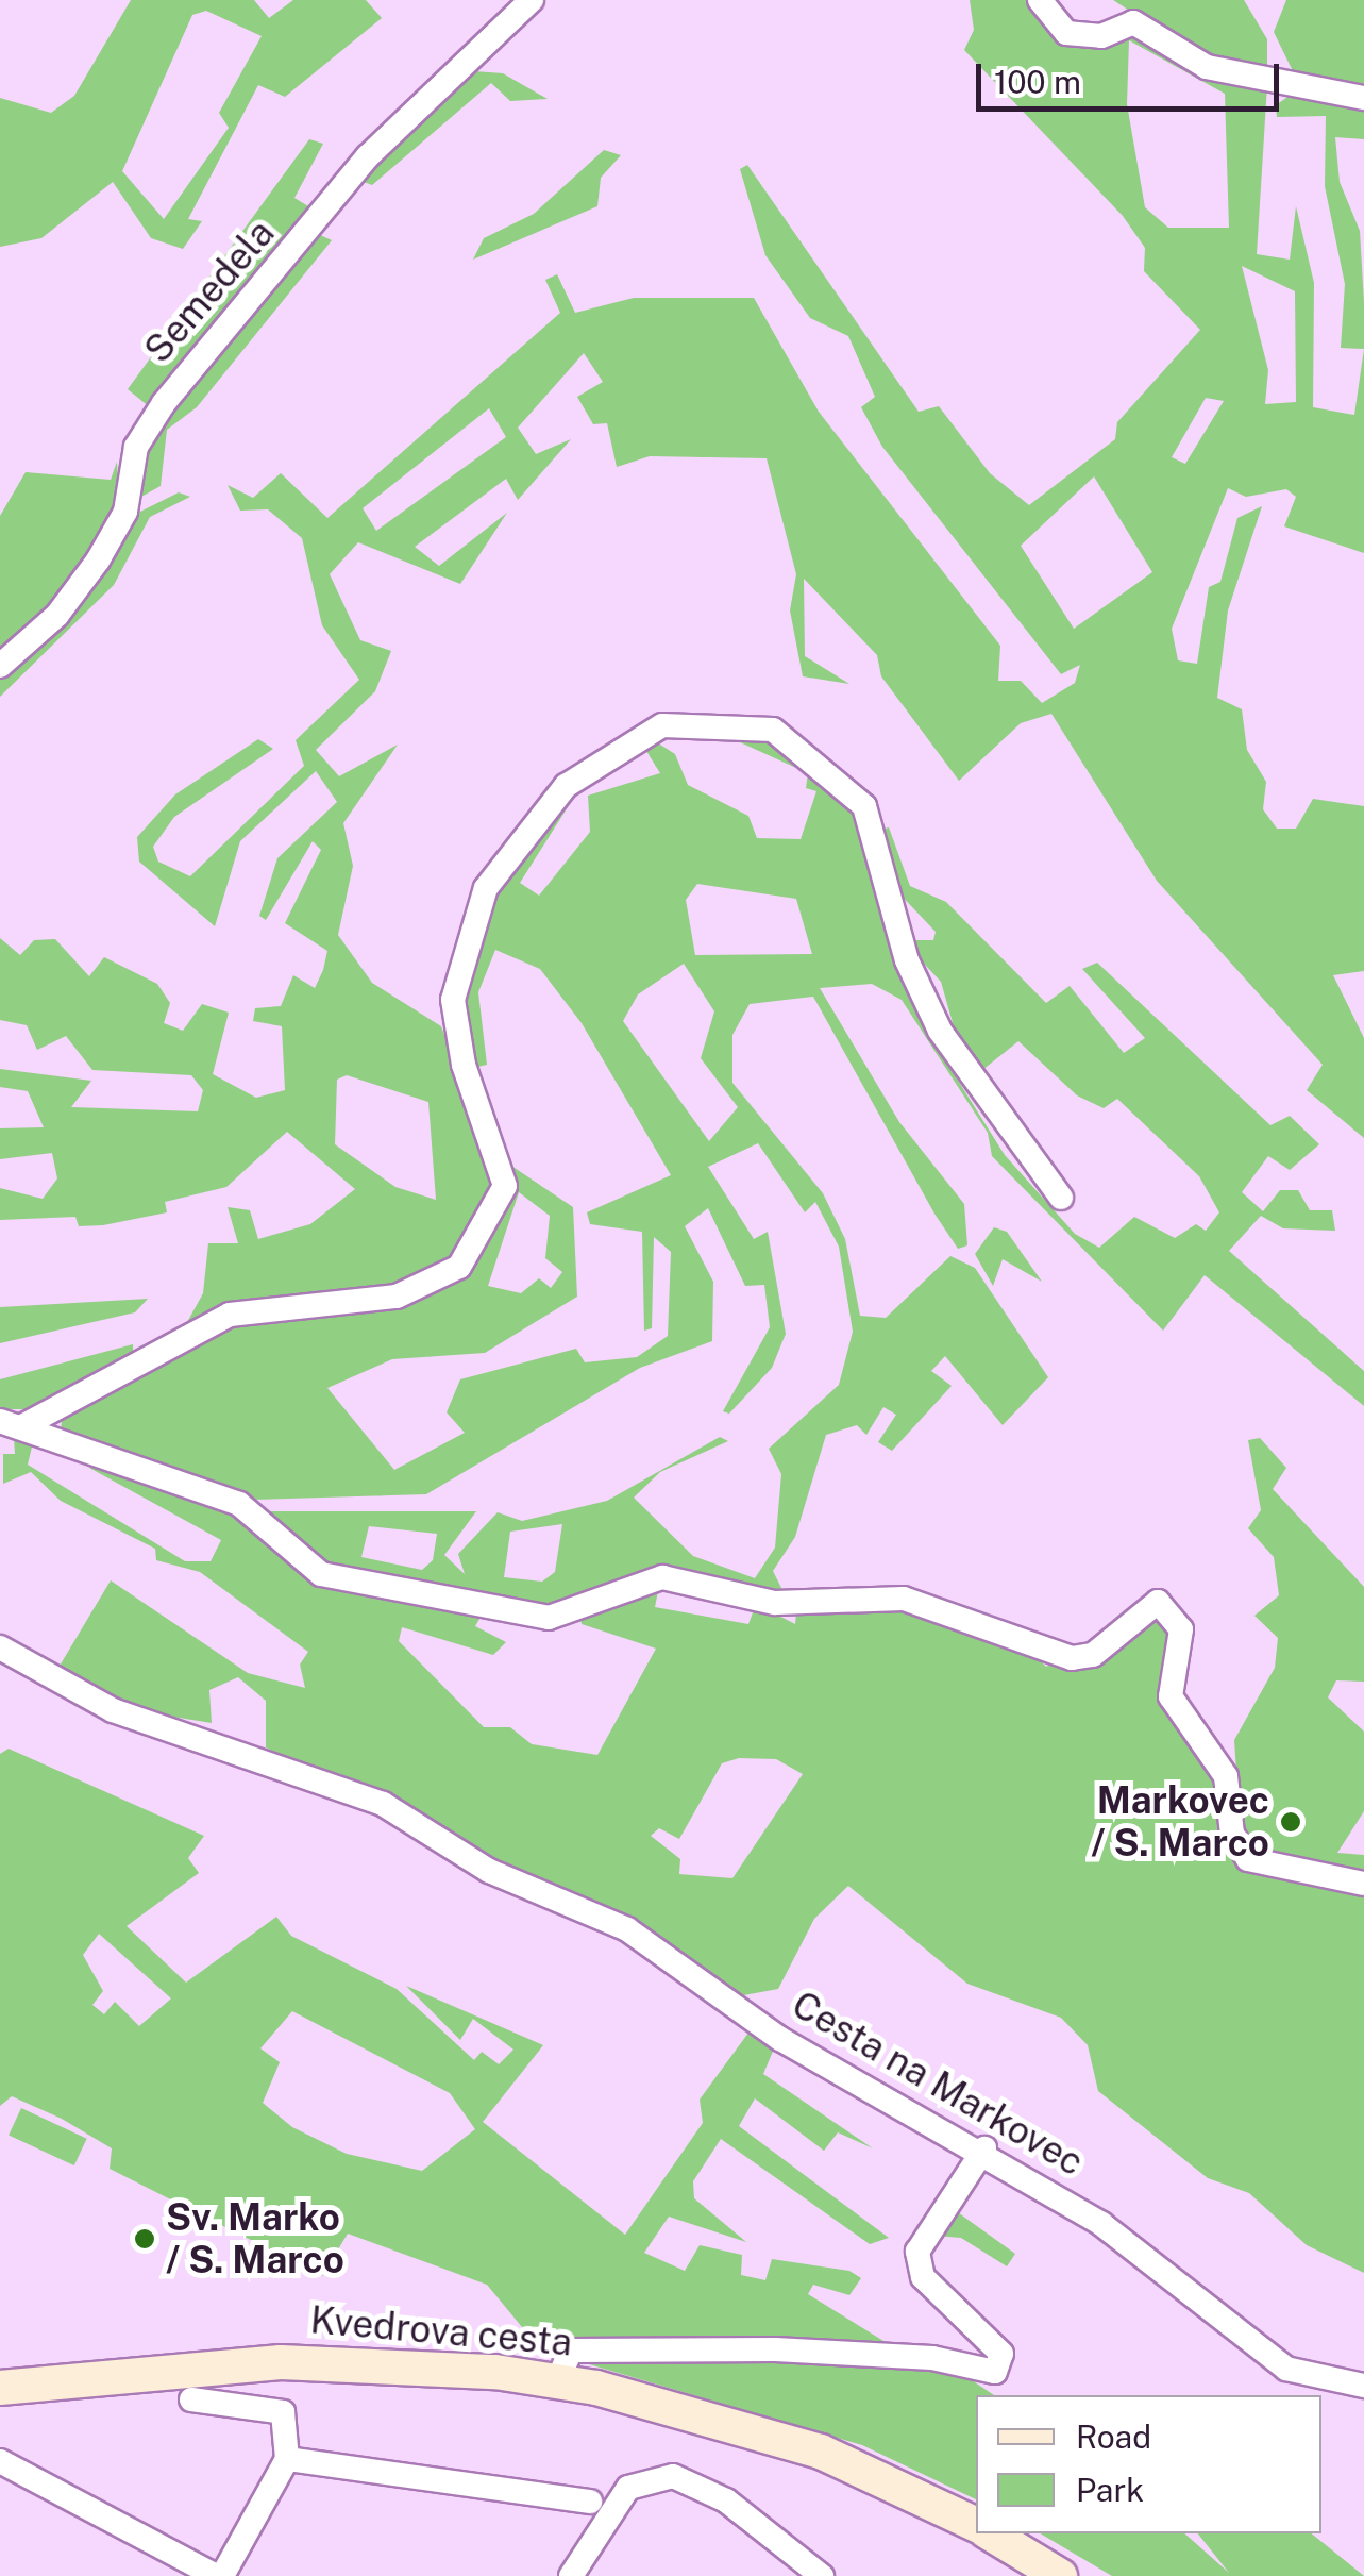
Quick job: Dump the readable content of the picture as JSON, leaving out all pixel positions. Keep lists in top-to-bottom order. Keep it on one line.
{"streets":{"street":["Semedela","Cesta na Markovec","Kvedrova cesta"]},"places":["Markovec / S. Marco","Sv. Marko / S. Marco"],"legend":["Road","Park"],"scale_bar":"100 m"}
